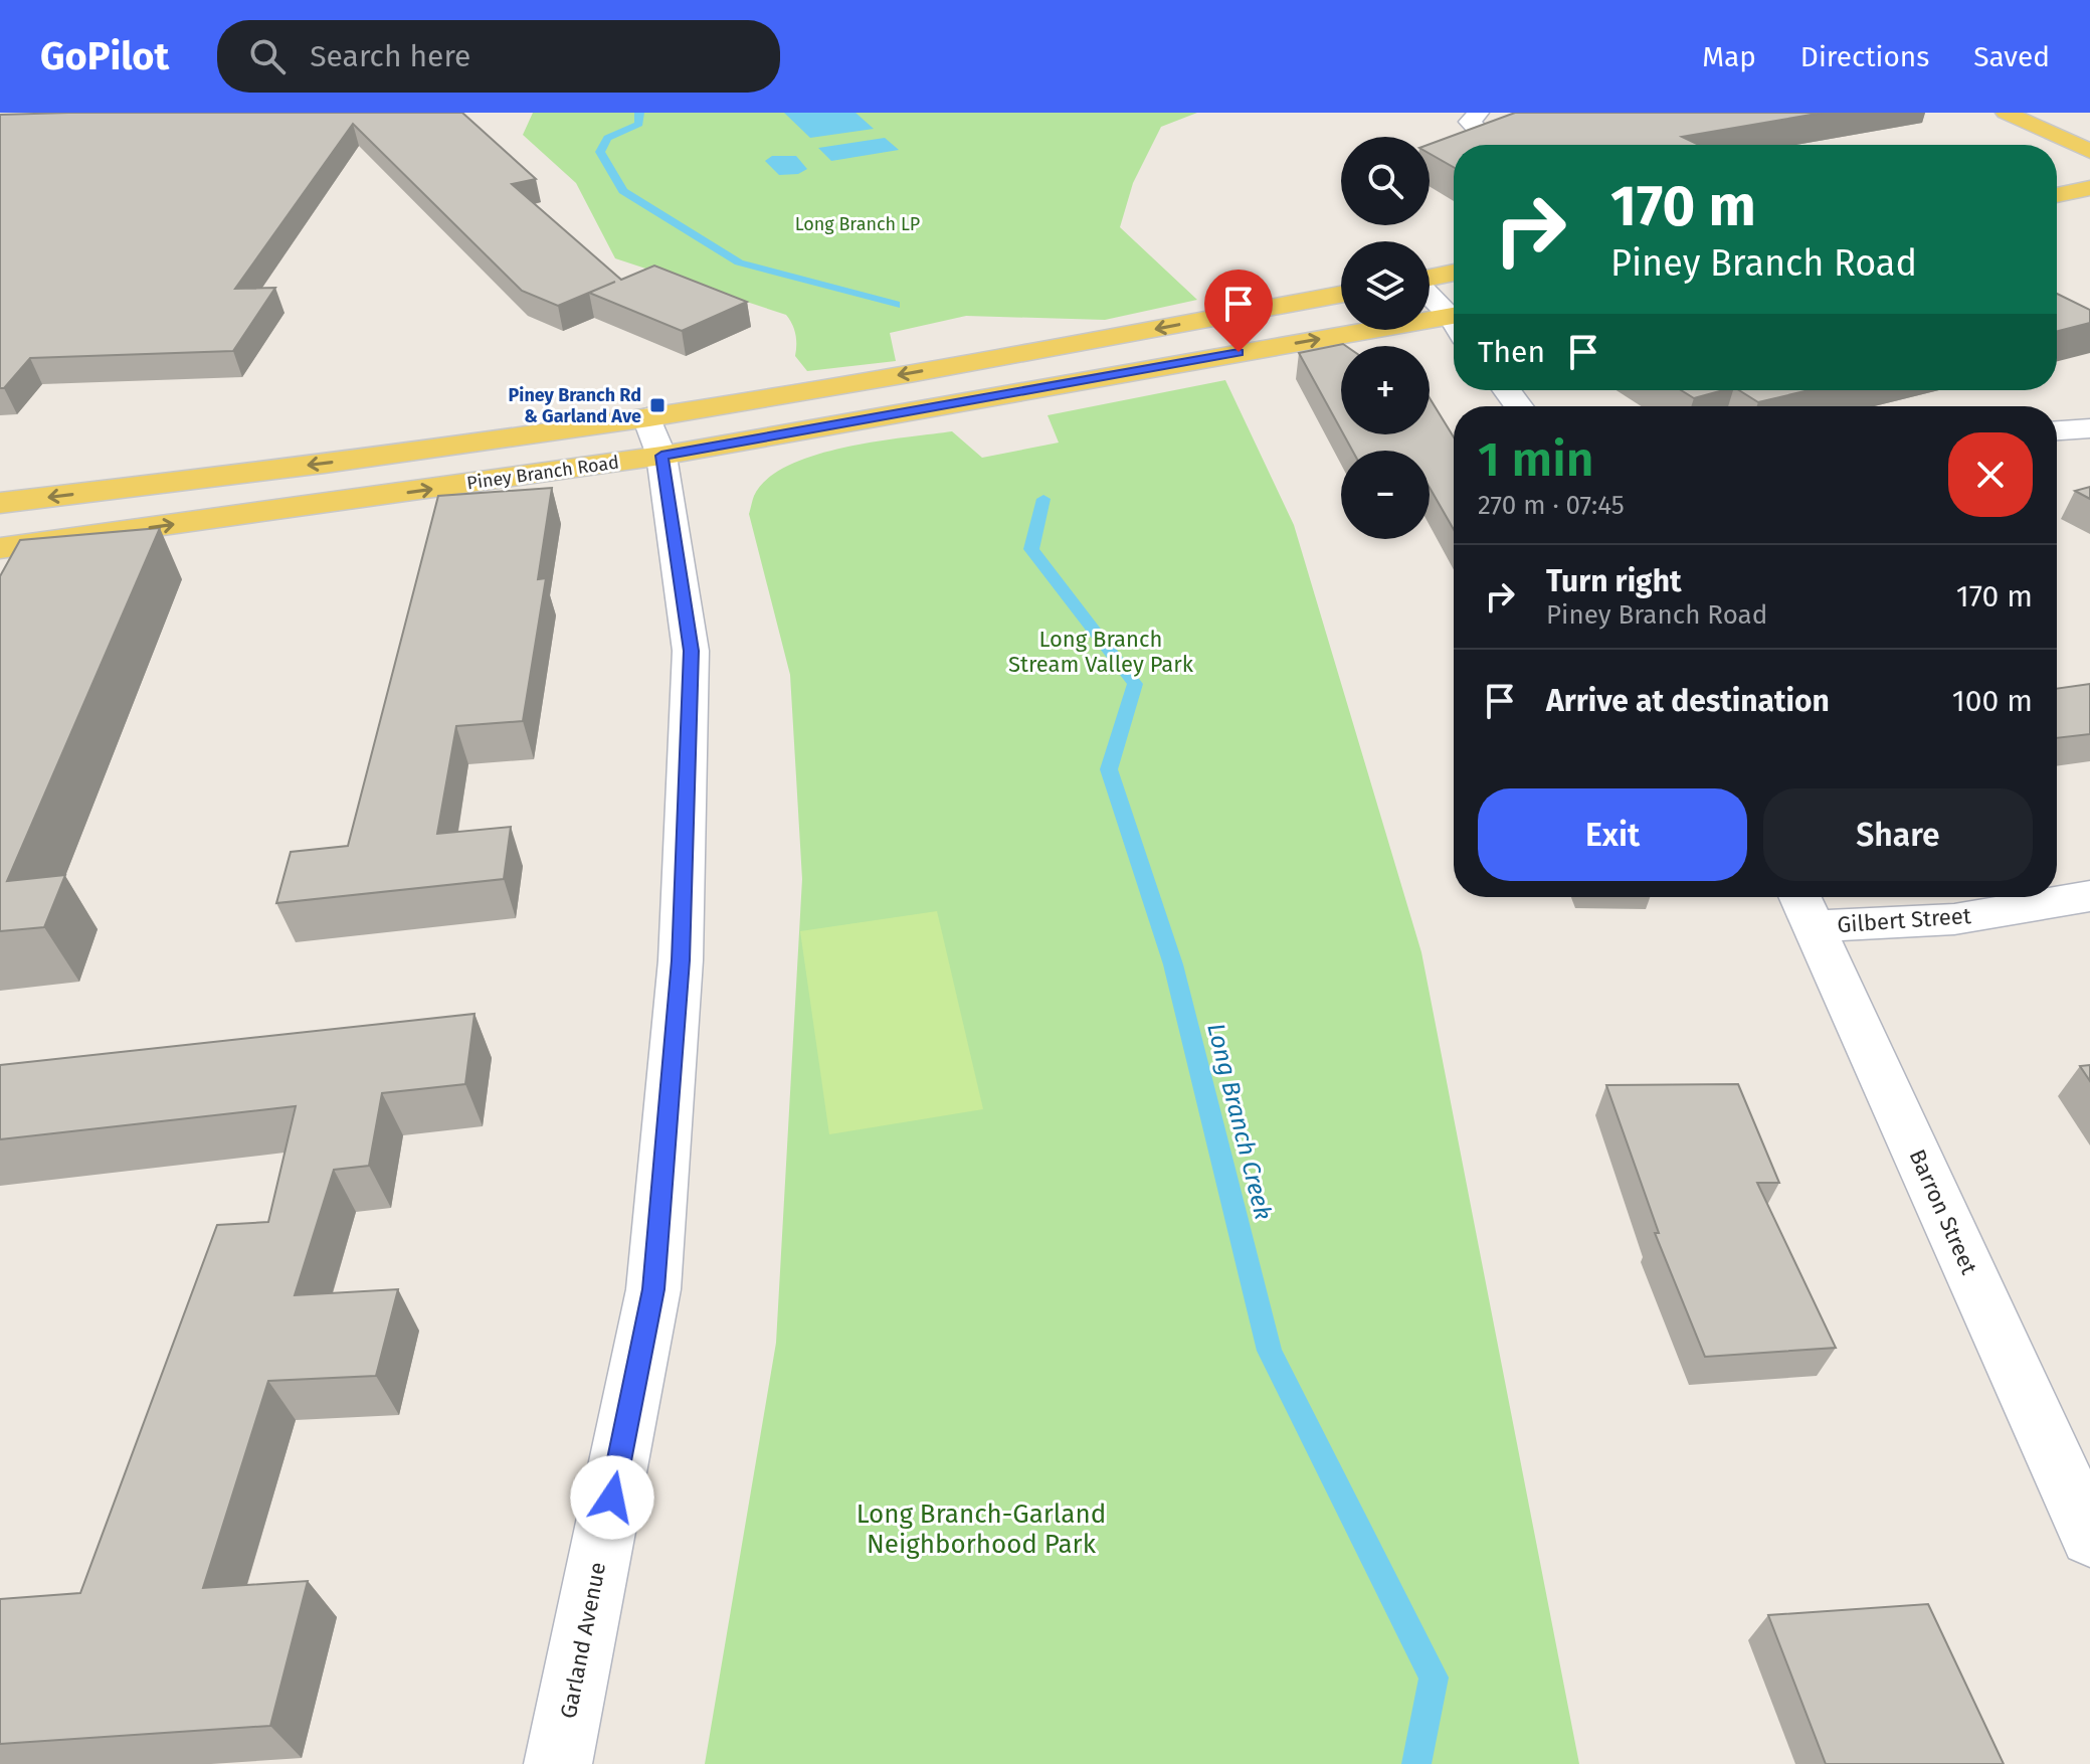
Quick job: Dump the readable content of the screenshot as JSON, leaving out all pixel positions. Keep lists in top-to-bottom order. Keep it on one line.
{"streets":{"main road":["Piney Branch Road"],"street":["Gilbert Street","Barron Street","Garland Avenue"]},"crossings":[["Piney Branch Road","Garland Avenue"],["Gilbert Street","Barron Street"]],"water":["Long Branch Creek"],"parks":["Long Branch LP","Long Branch Stream Valley Park","Long Branch-Garland Neighborhood Park"],"places":{"transit":["Piney Branch Rd & Garland Ave"]},"page":{"header":"GoPilot","search":"Search here","nav":["Map","Directions","Saved"],"map_buttons":["+","−"],"turn":["170 m","Piney Branch Road"],"then":"Then","heading":["1 min","270 m · 07:45"],"list":[{"name":"Turn right","note":"Piney Branch Road","value":"170 m"},{"name":"Arrive at destination","value":"100 m"}],"buttons":["Exit","Share"]}}
